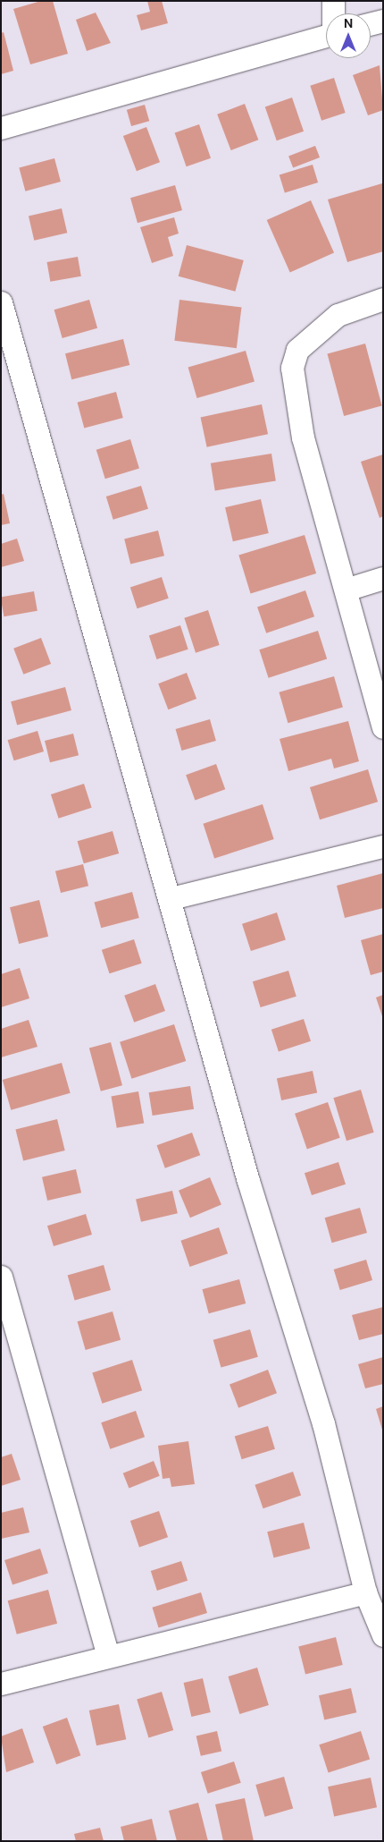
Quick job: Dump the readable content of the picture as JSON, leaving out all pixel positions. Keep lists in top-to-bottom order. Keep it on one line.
{"north":"top"}
